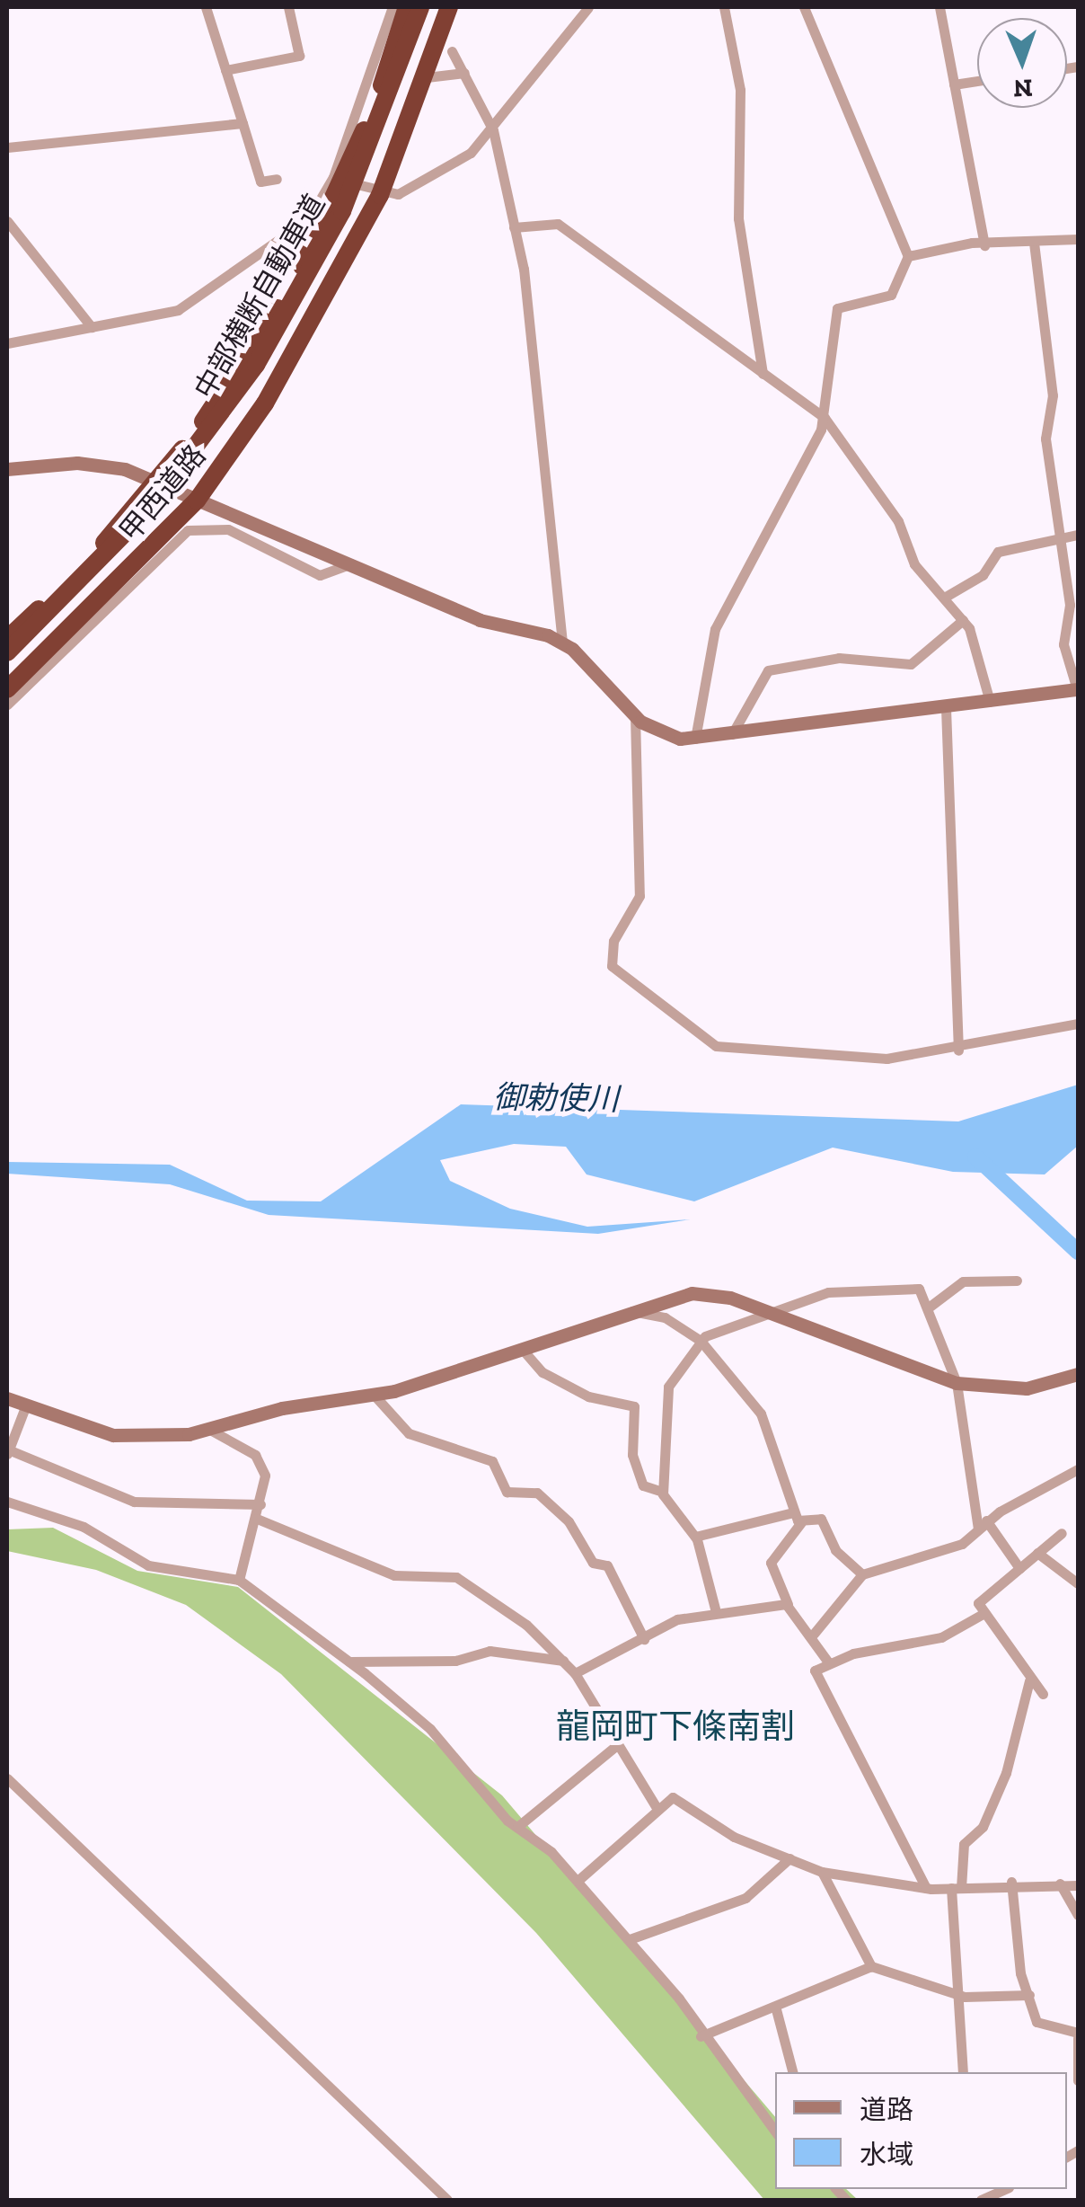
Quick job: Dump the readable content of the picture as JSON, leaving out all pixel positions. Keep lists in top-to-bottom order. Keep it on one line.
{"streets":{"highway":["中部横断自動車道","甲西道路"]},"districts":["龍岡町下條南割"],"water":["御勅使川"],"legend":["道路","水域"],"north":"bottom"}
